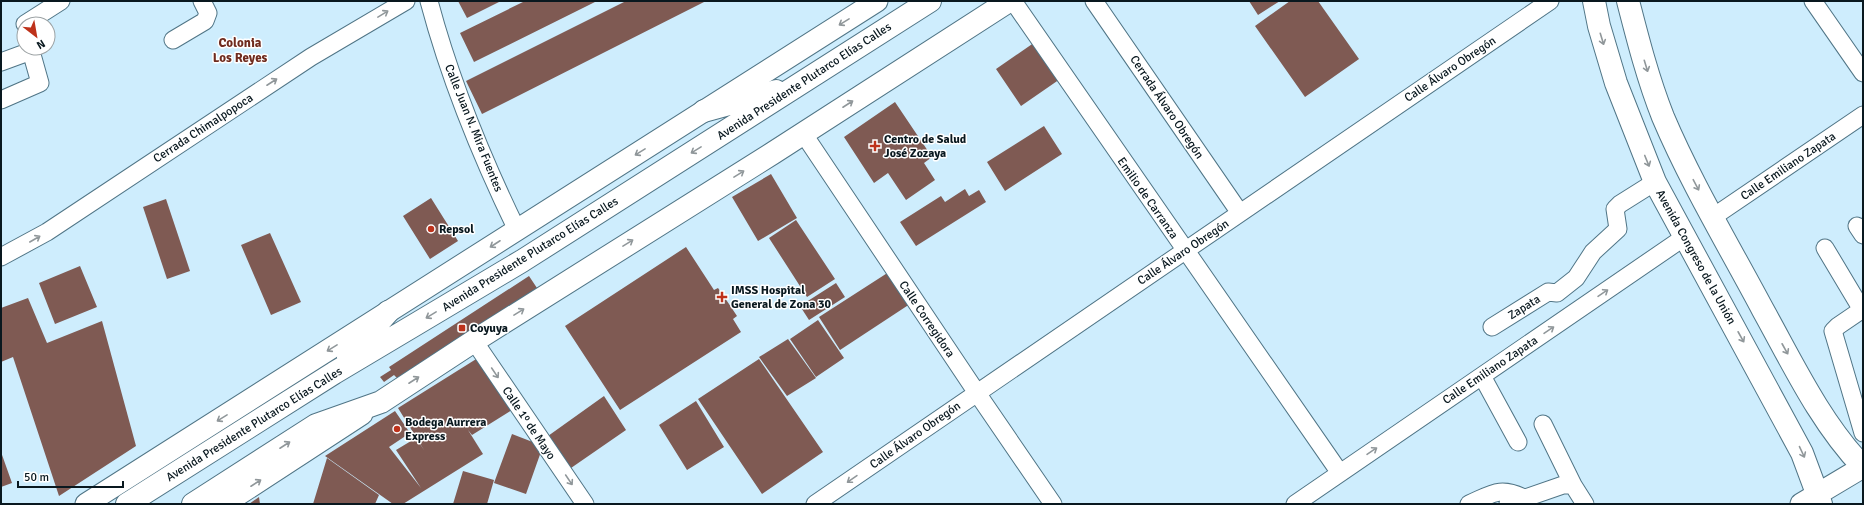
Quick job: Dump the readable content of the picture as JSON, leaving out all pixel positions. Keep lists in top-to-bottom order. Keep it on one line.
{"streets":{"main road":["Avenida Presidente Plutarco Elías Calles","Avenida Congreso de la Unión"],"street":["Calle Álvaro Obregón","Cerrada Álvaro Obregón","Cerrada Chimalpopoca","Calle Juan N. Mira Fuentes","Calle Emiliano Zapata","Emilio de Carranza","Zapata","Calle Corregidora","Calle 1º de Mayo"]},"crossings":[["Calle Álvaro Obregón","Cerrada Álvaro Obregón"],["Calle Álvaro Obregón","Emilio de Carranza"],["Calle Álvaro Obregón","Calle Corregidora"],["Avenida Presidente Plutarco Elías Calles","Calle Juan N. Mira Fuentes"],["Calle Emiliano Zapata","Emilio de Carranza"],["Calle Emiliano Zapata","Avenida Congreso de la Unión"]],"one_way":["Avenida Presidente Plutarco Elías Calles","Cerrada Chimalpopoca","Calle 1º de Mayo"],"districts":["Colonia Los Reyes"],"places":{"health":["Centro de Salud José Zozaya","IMSS Hospital General de Zona 30"],"other":["Repsol","Bodega Aurrera Express"],"transit":["Coyuya"]},"scale_bar":"50 m","north":"bottom right"}
